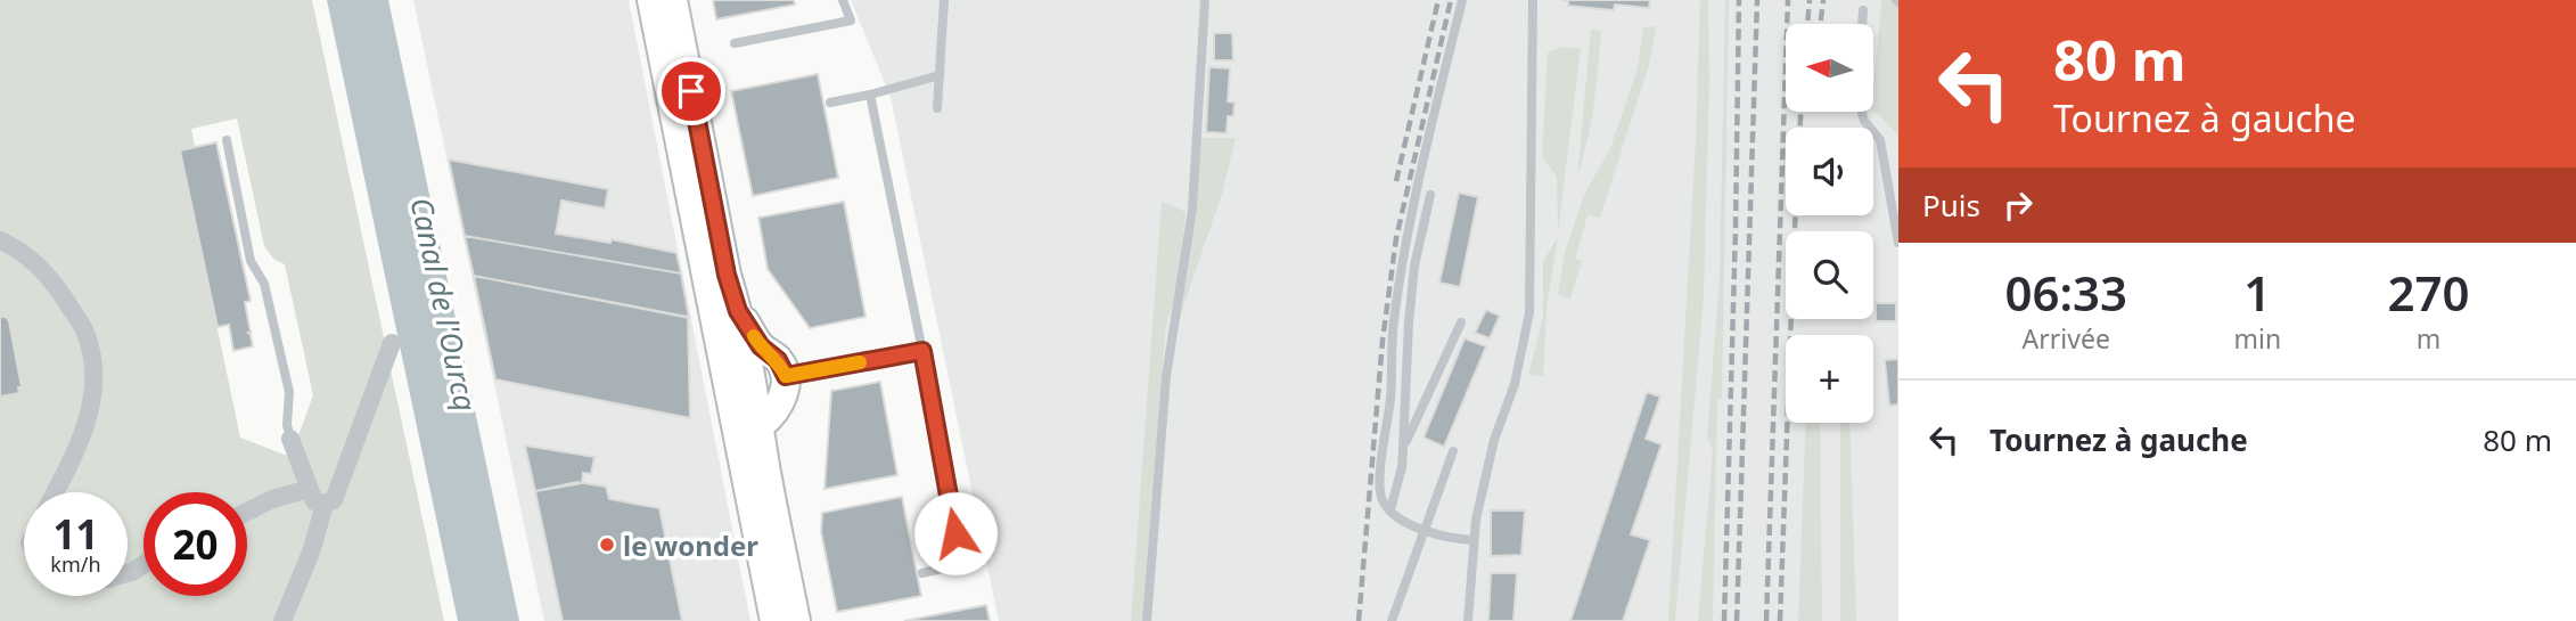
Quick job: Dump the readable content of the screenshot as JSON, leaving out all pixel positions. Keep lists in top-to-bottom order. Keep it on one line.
{"water":["Canal de l'Ourcq"],"places":["le wonder"],"north":"left","page":{"turn":["80 m","Tournez à gauche"],"map_buttons":"+","then":"Puis","eta":["06:33","Arrivée","1","min","270","m"],"list":[{"name":"Tournez à gauche","value":"80 m"}],"speed":"11 km/h","limit":"20"}}
